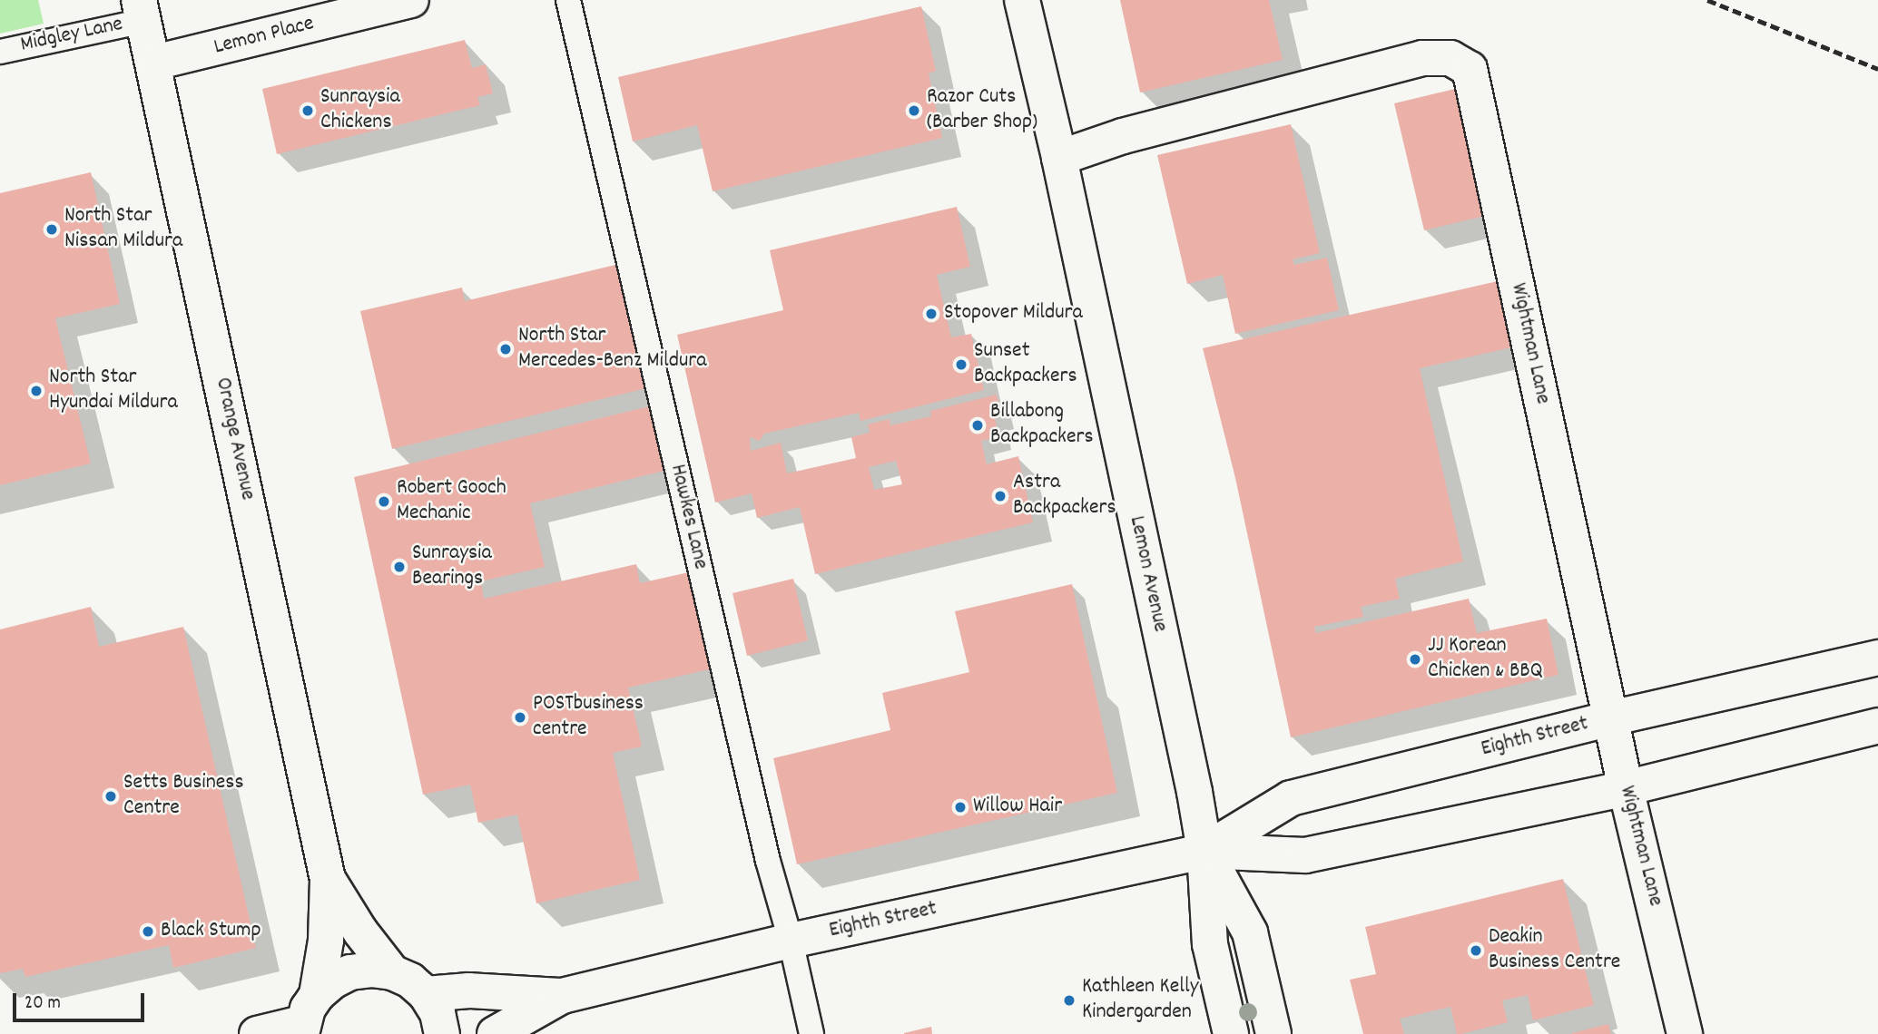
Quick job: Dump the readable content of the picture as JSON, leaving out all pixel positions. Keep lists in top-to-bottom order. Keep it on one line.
{"streets":{"street":["Lemon Place","Wightman Lane","Orange Avenue","Lemon Avenue","Eighth Street"],"lane":["Midgley Lane","Hawkes Lane"]},"crossings":[["Midgley Lane","Orange Avenue"],["Lemon Place","Orange Avenue"],["Wightman Lane","Lemon Avenue"],["Wightman Lane","Eighth Street"],["Hawkes Lane","Eighth Street"],["Lemon Avenue","Eighth Street"]],"places":["Sunraysia Chickens","Razor Cuts (Barber Shop)","North Star Nissan Mildura","Stopover Mildura","North Star Mercedes-Benz Mildura","Sunset Backpackers","North Star Hyundai Mildura","Billabong Backpackers","Astra Backpackers","Robert Gooch Mechanic","Sunraysia Bearings","JJ Korean Chicken & BBQ","POSTbusiness centre","Setts Business Centre","Willow Hair","Black Stump","Deakin Business Centre","Kathleen Kelly Kindergarden"],"scale_bar":"20 m"}
